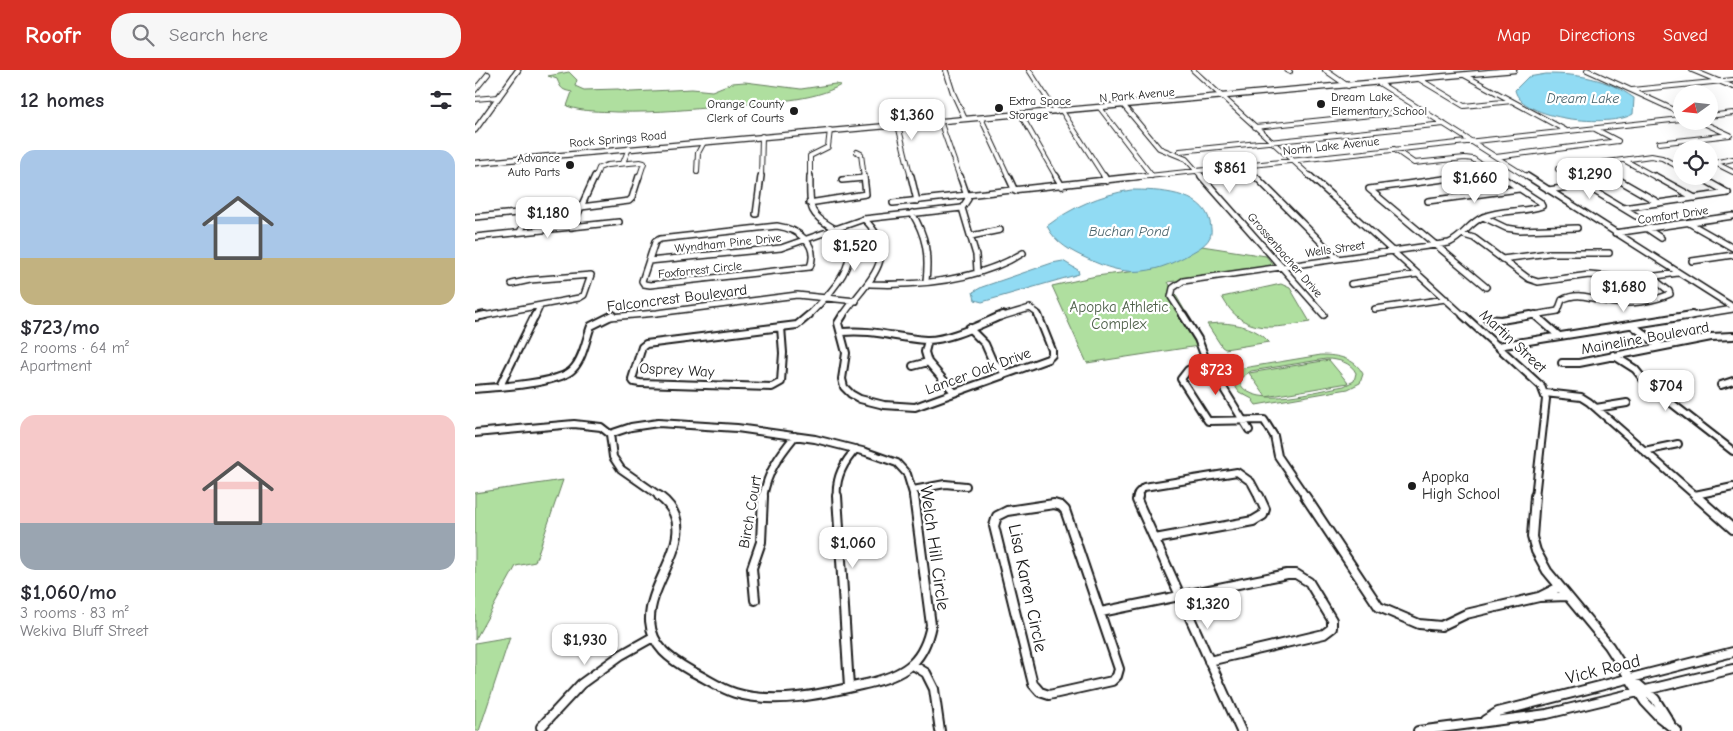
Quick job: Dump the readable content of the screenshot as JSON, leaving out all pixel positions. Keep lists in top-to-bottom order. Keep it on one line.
{"streets":{"main road":["N Park Avenue","Rock Springs Road"],"street":["North Lake Avenue","Comfort Drive","Wyndham Pine Drive","Wells Street","Grossenbacher Drive","Foxforrest Circle","Falconcrest Boulevard","Maineline Boulevard","Martin Street","Osprey Way","Lancer Oak Drive","Birch Court","Welch Hill Circle","Lisa Karen Circle","Vick Road"]},"crossings":[["N Park Avenue","Rock Springs Road"],["N Park Avenue","Grossenbacher Drive"],["N Park Avenue","Martin Street"],["North Lake Avenue","Grossenbacher Drive"],["North Lake Avenue","Martin Street"],["Wyndham Pine Drive","Foxforrest Circle"],["Wyndham Pine Drive","Osprey Way"],["Wyndham Pine Drive","Lancer Oak Drive"],["Wells Street","Grossenbacher Drive"],["Wells Street","Martin Street"],["Falconcrest Boulevard","Osprey Way"],["Falconcrest Boulevard","Lancer Oak Drive"],["Martin Street","Vick Road"],["Birch Court","Welch Hill Circle"]],"water":["Dream Lake","Buchan Pond"],"parks":["Apopka Athletic Complex"],"places":["Dream Lake Elementary School","Extra Space Storage","Orange County Clerk of Courts","Advance Auto Parts","Apopka High School"],"north":"left","page":{"header":"Roofr","search":"Search here","nav":["Map","Directions","Saved"],"heading":"12 homes","price":["$1,360","$861","$1,290","$1,660","$1,180","$1,520","$1,680","$723","$704","$1,060","$1,320","$1,930"],"list":[{"name":"$723/mo","note":"2 rooms · 64 m² · Apartment"},{"name":"$1,060/mo","note":"3 rooms · 83 m² · Wekiva Bluff Street"}]}}
